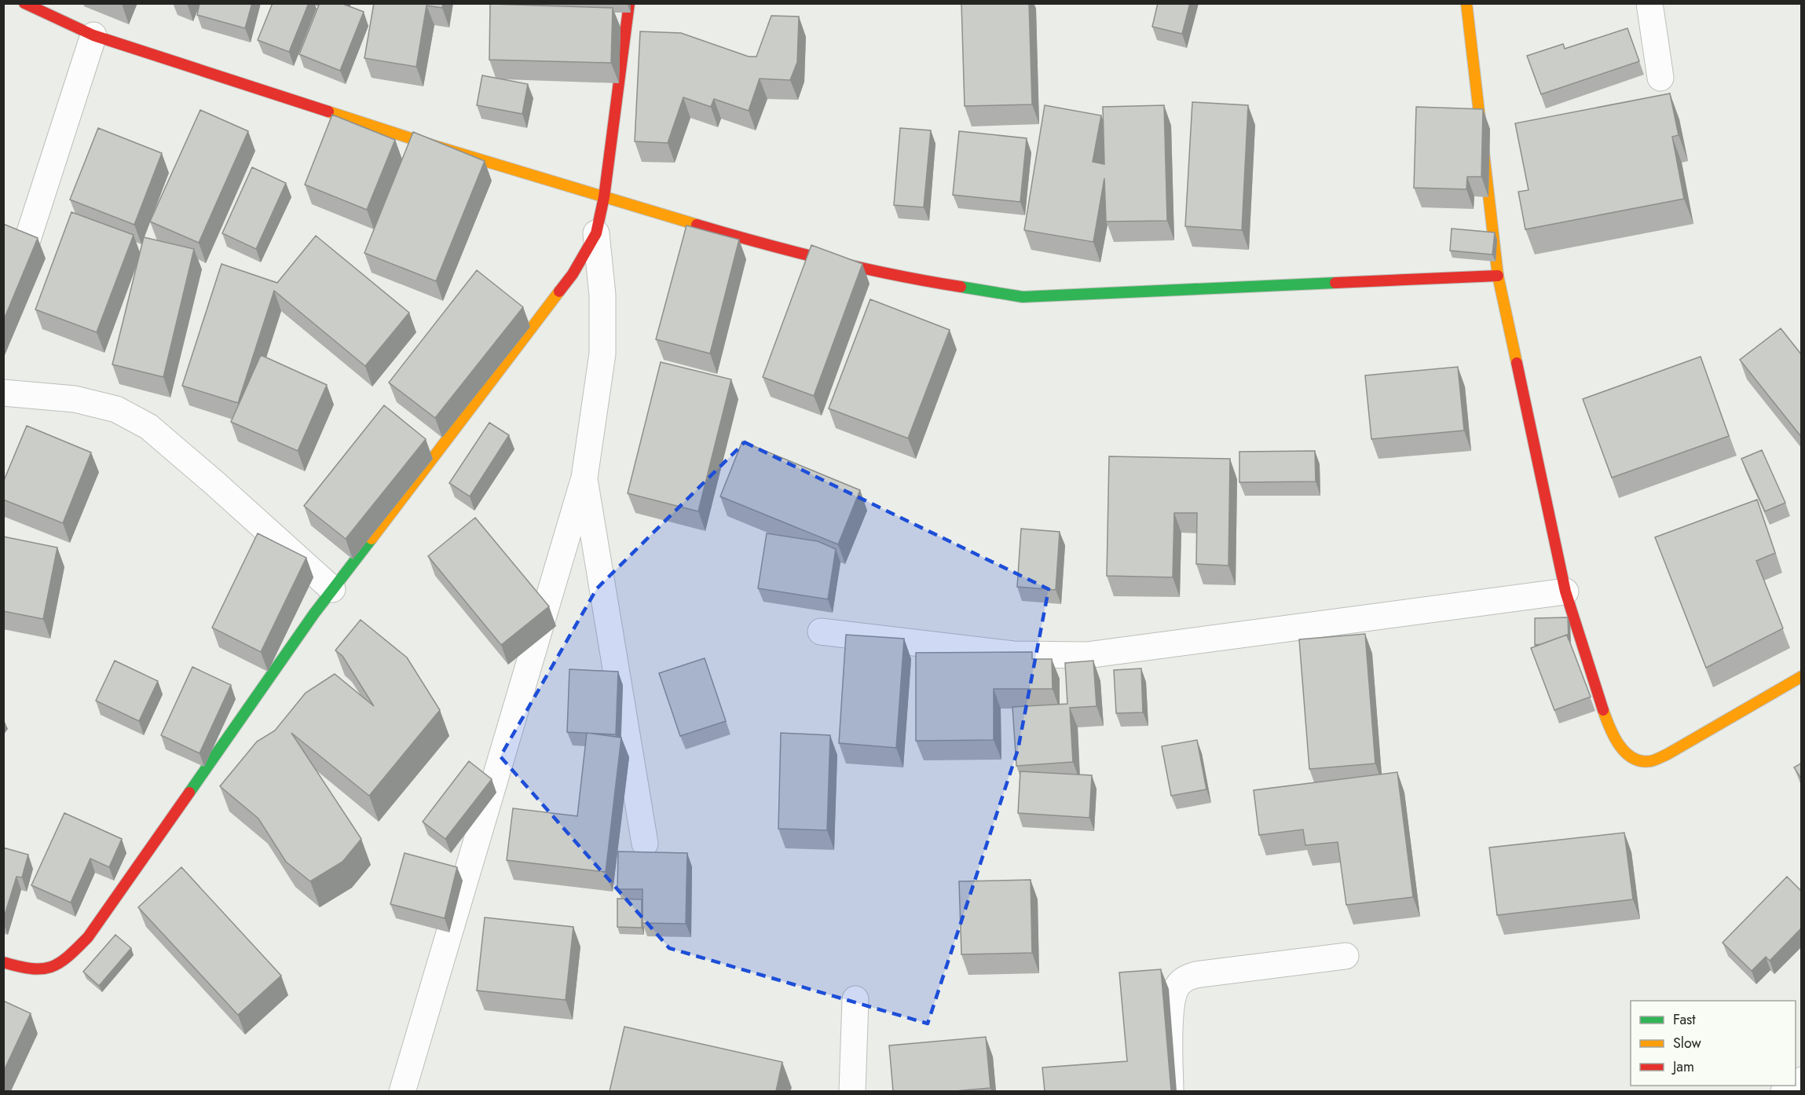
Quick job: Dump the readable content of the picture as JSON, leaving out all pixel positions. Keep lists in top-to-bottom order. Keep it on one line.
{"legend":["Fast","Slow","Jam"]}
